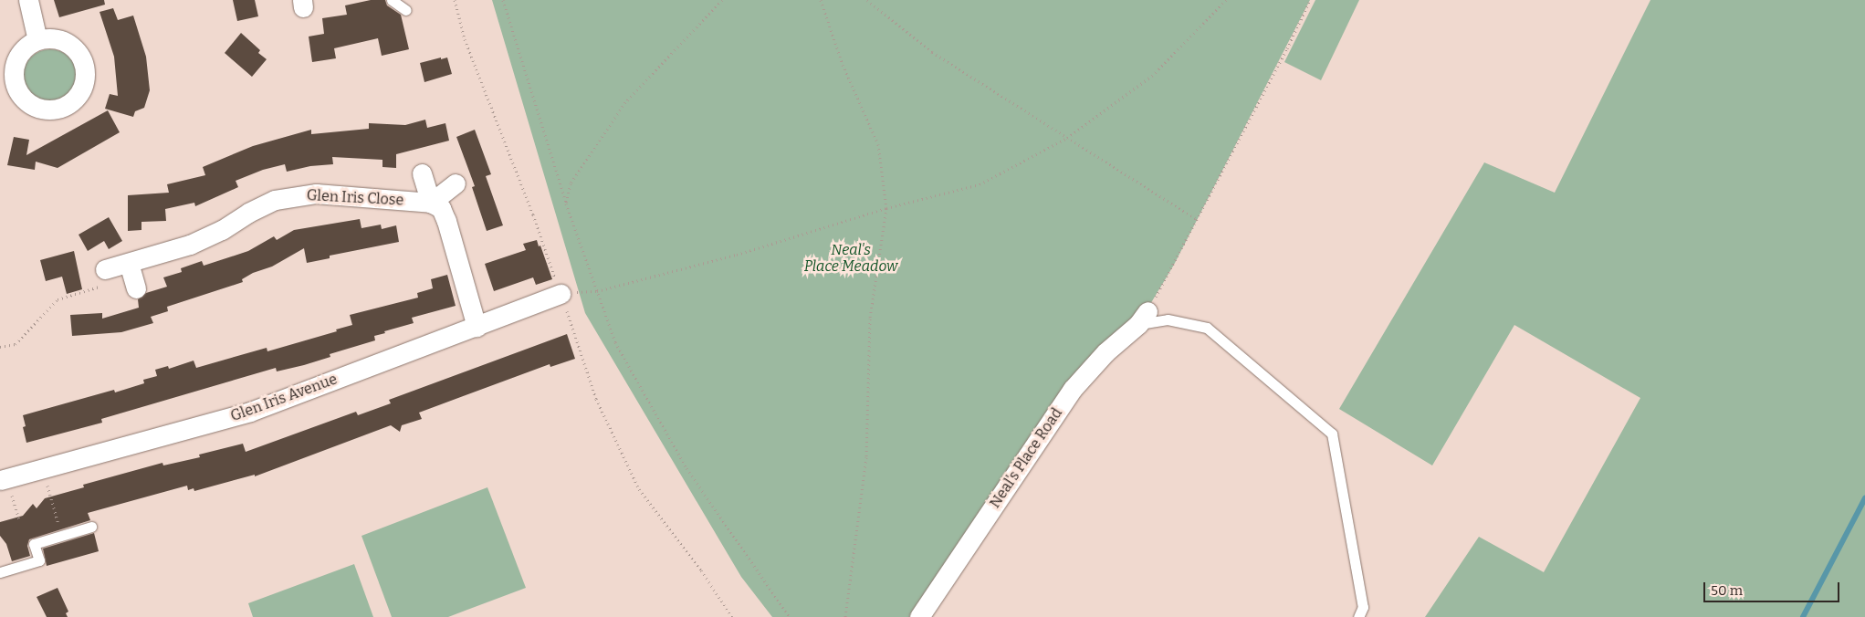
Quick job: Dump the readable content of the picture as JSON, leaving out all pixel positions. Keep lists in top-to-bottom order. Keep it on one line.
{"streets":{"street":["Glen Iris Close","Glen Iris Avenue","Neal's Place Road"]},"crossings":[["Glen Iris Close","Glen Iris Avenue"]],"parks":["Neal's Place Meadow"],"scale_bar":"50 m"}
